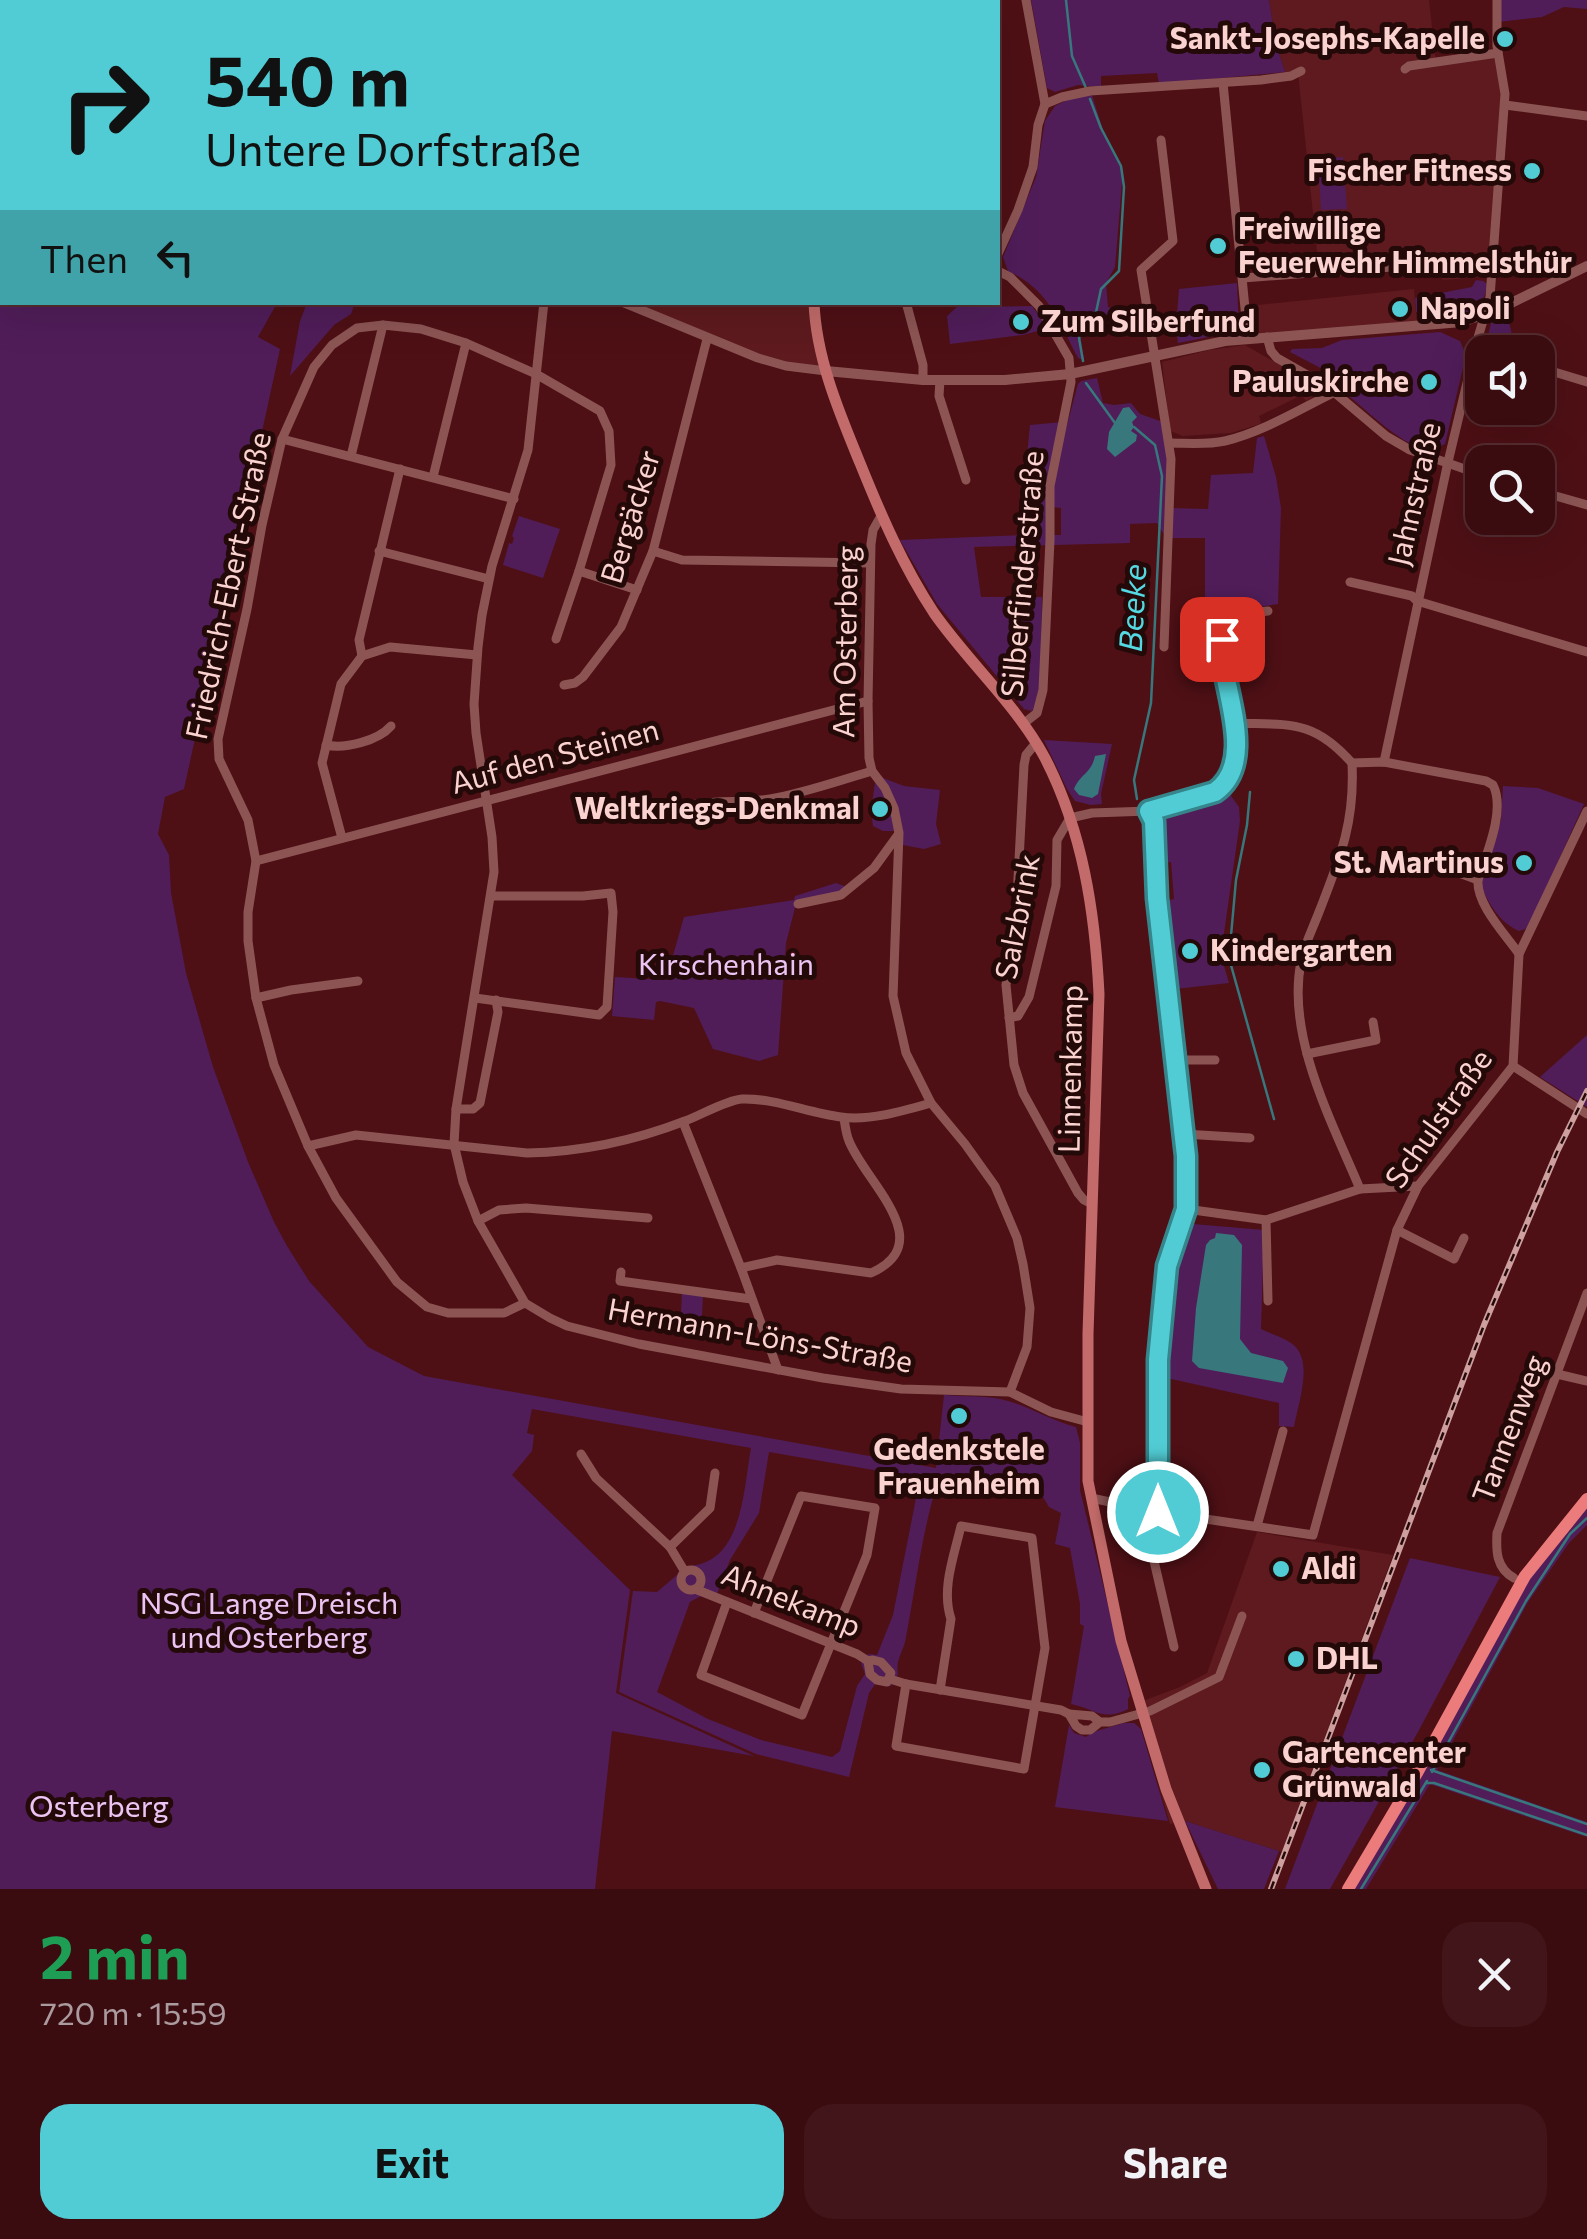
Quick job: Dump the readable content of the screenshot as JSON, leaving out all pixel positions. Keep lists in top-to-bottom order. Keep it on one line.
{"streets":{"main road":["Linnenkamp"],"street":["Jahnstraße","Bergäcker","Silberfinderstraße","Friedrich-Ebert-Straße","Am Osterberg","Auf den Steinen","Salzbrink","Schulstraße","Hermann-Löns-Straße","Tannenweg","Ahnekamp"]},"crossings":[["Silberfinderstraße","Linnenkamp"],["Friedrich-Ebert-Straße","Auf den Steinen"],["Friedrich-Ebert-Straße","Hermann-Löns-Straße"],["Am Osterberg","Auf den Steinen"],["Am Osterberg","Linnenkamp"],["Salzbrink","Linnenkamp"],["Linnenkamp","Hermann-Löns-Straße"]],"water":["Beeke"],"parks":["Kirschenhain","NSG Lange Dreisch und Osterberg","Osterberg"],"places":["Sankt-Josephs-Kapelle","Fischer Fitness","Freiwillige Feuerwehr Himmelsthür","Napoli","Zum Silberfund","Pauluskirche","Weltkriegs-Denkmal","St. Martinus","Kindergarten","Gedenkstele Frauenheim","Aldi","DHL","Gartencenter Grünwald"],"page":{"turn":["540 m","Untere Dorfstraße"],"then":"Then","heading":["2 min","720 m · 15:59"],"buttons":["Exit","Share"]}}
